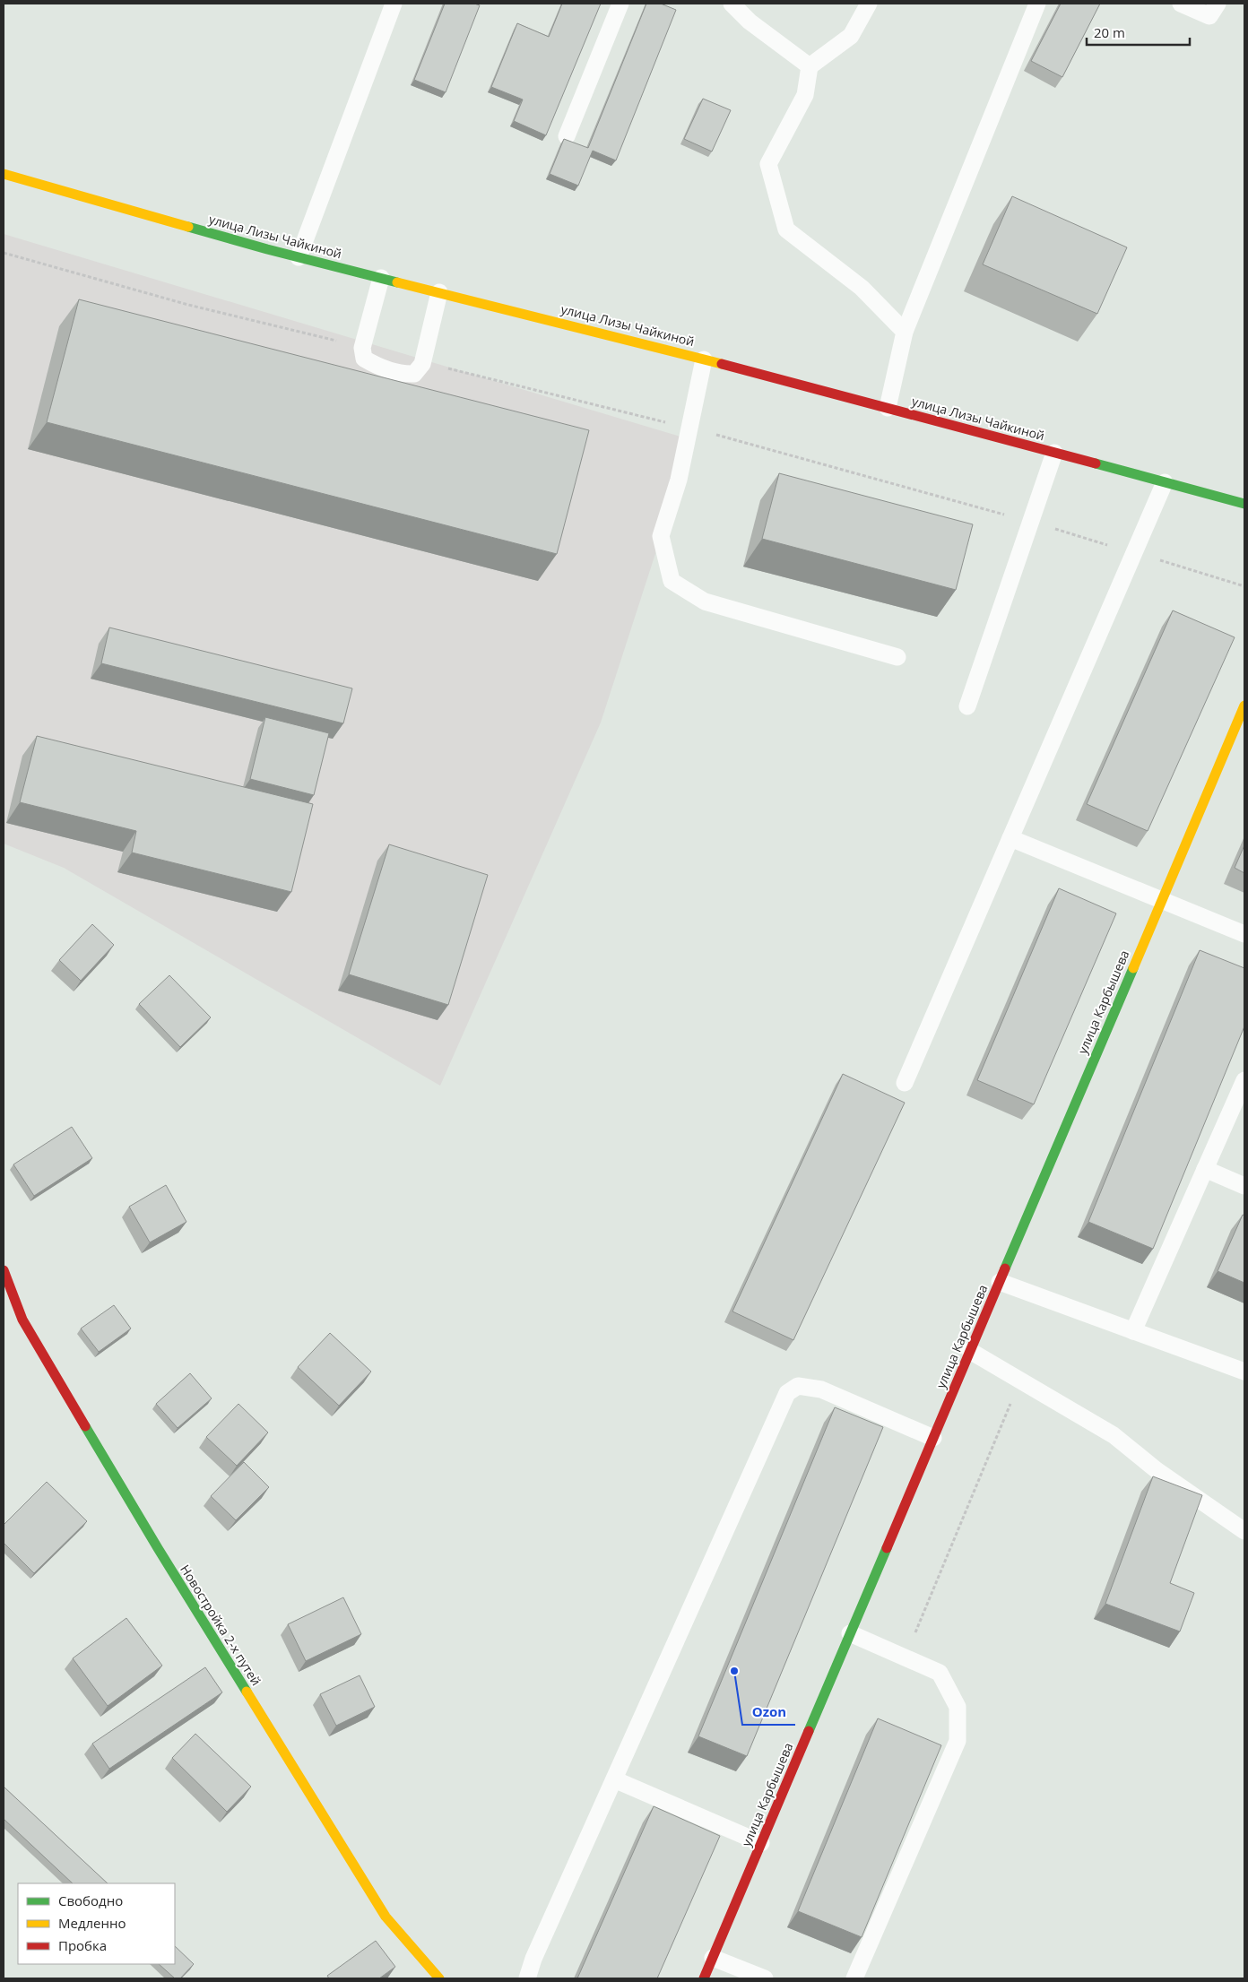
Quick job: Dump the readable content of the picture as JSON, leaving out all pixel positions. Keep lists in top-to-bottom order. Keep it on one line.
{"streets":{"street":["улица Лизы Чайкиной","улица Карбышева","Новостройка 2-х путей"]},"places":["Ozon"],"legend":["Свободно","Медленно","Пробка"],"scale_bar":"20 m"}
